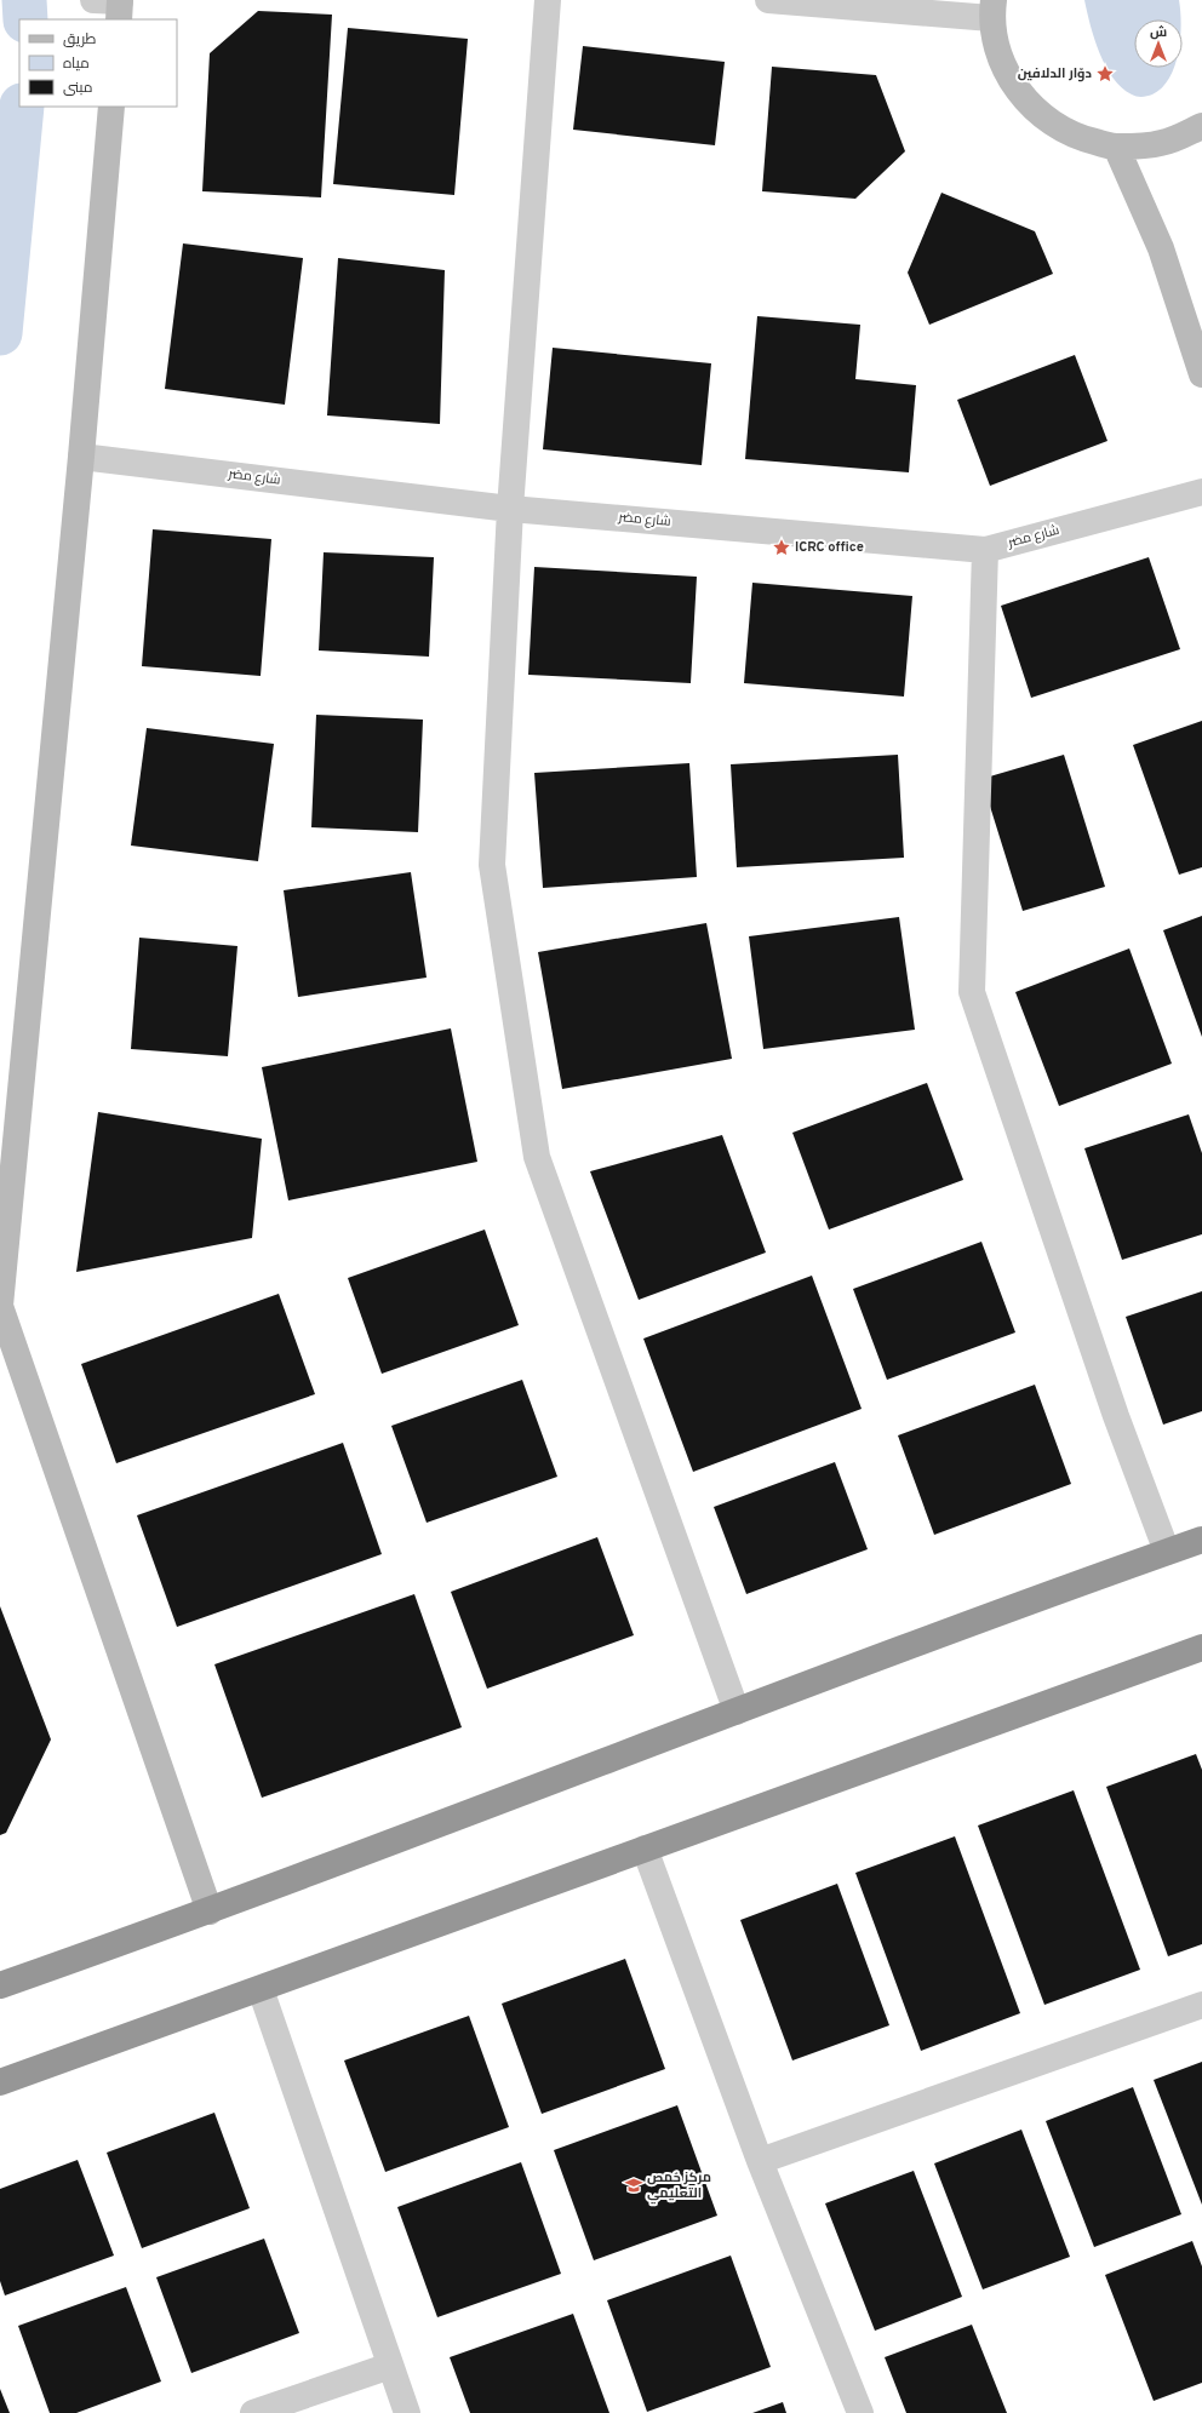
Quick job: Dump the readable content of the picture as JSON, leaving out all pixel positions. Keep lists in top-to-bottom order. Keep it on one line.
{"streets":{"street":["شارع مضر"]},"places":{"place":["دوّار الدلافين","ICRC office"],"school or university":["مركز حُمص التعليمي"]},"legend":["طريق","مياه","مبنى"],"north":"top"}
